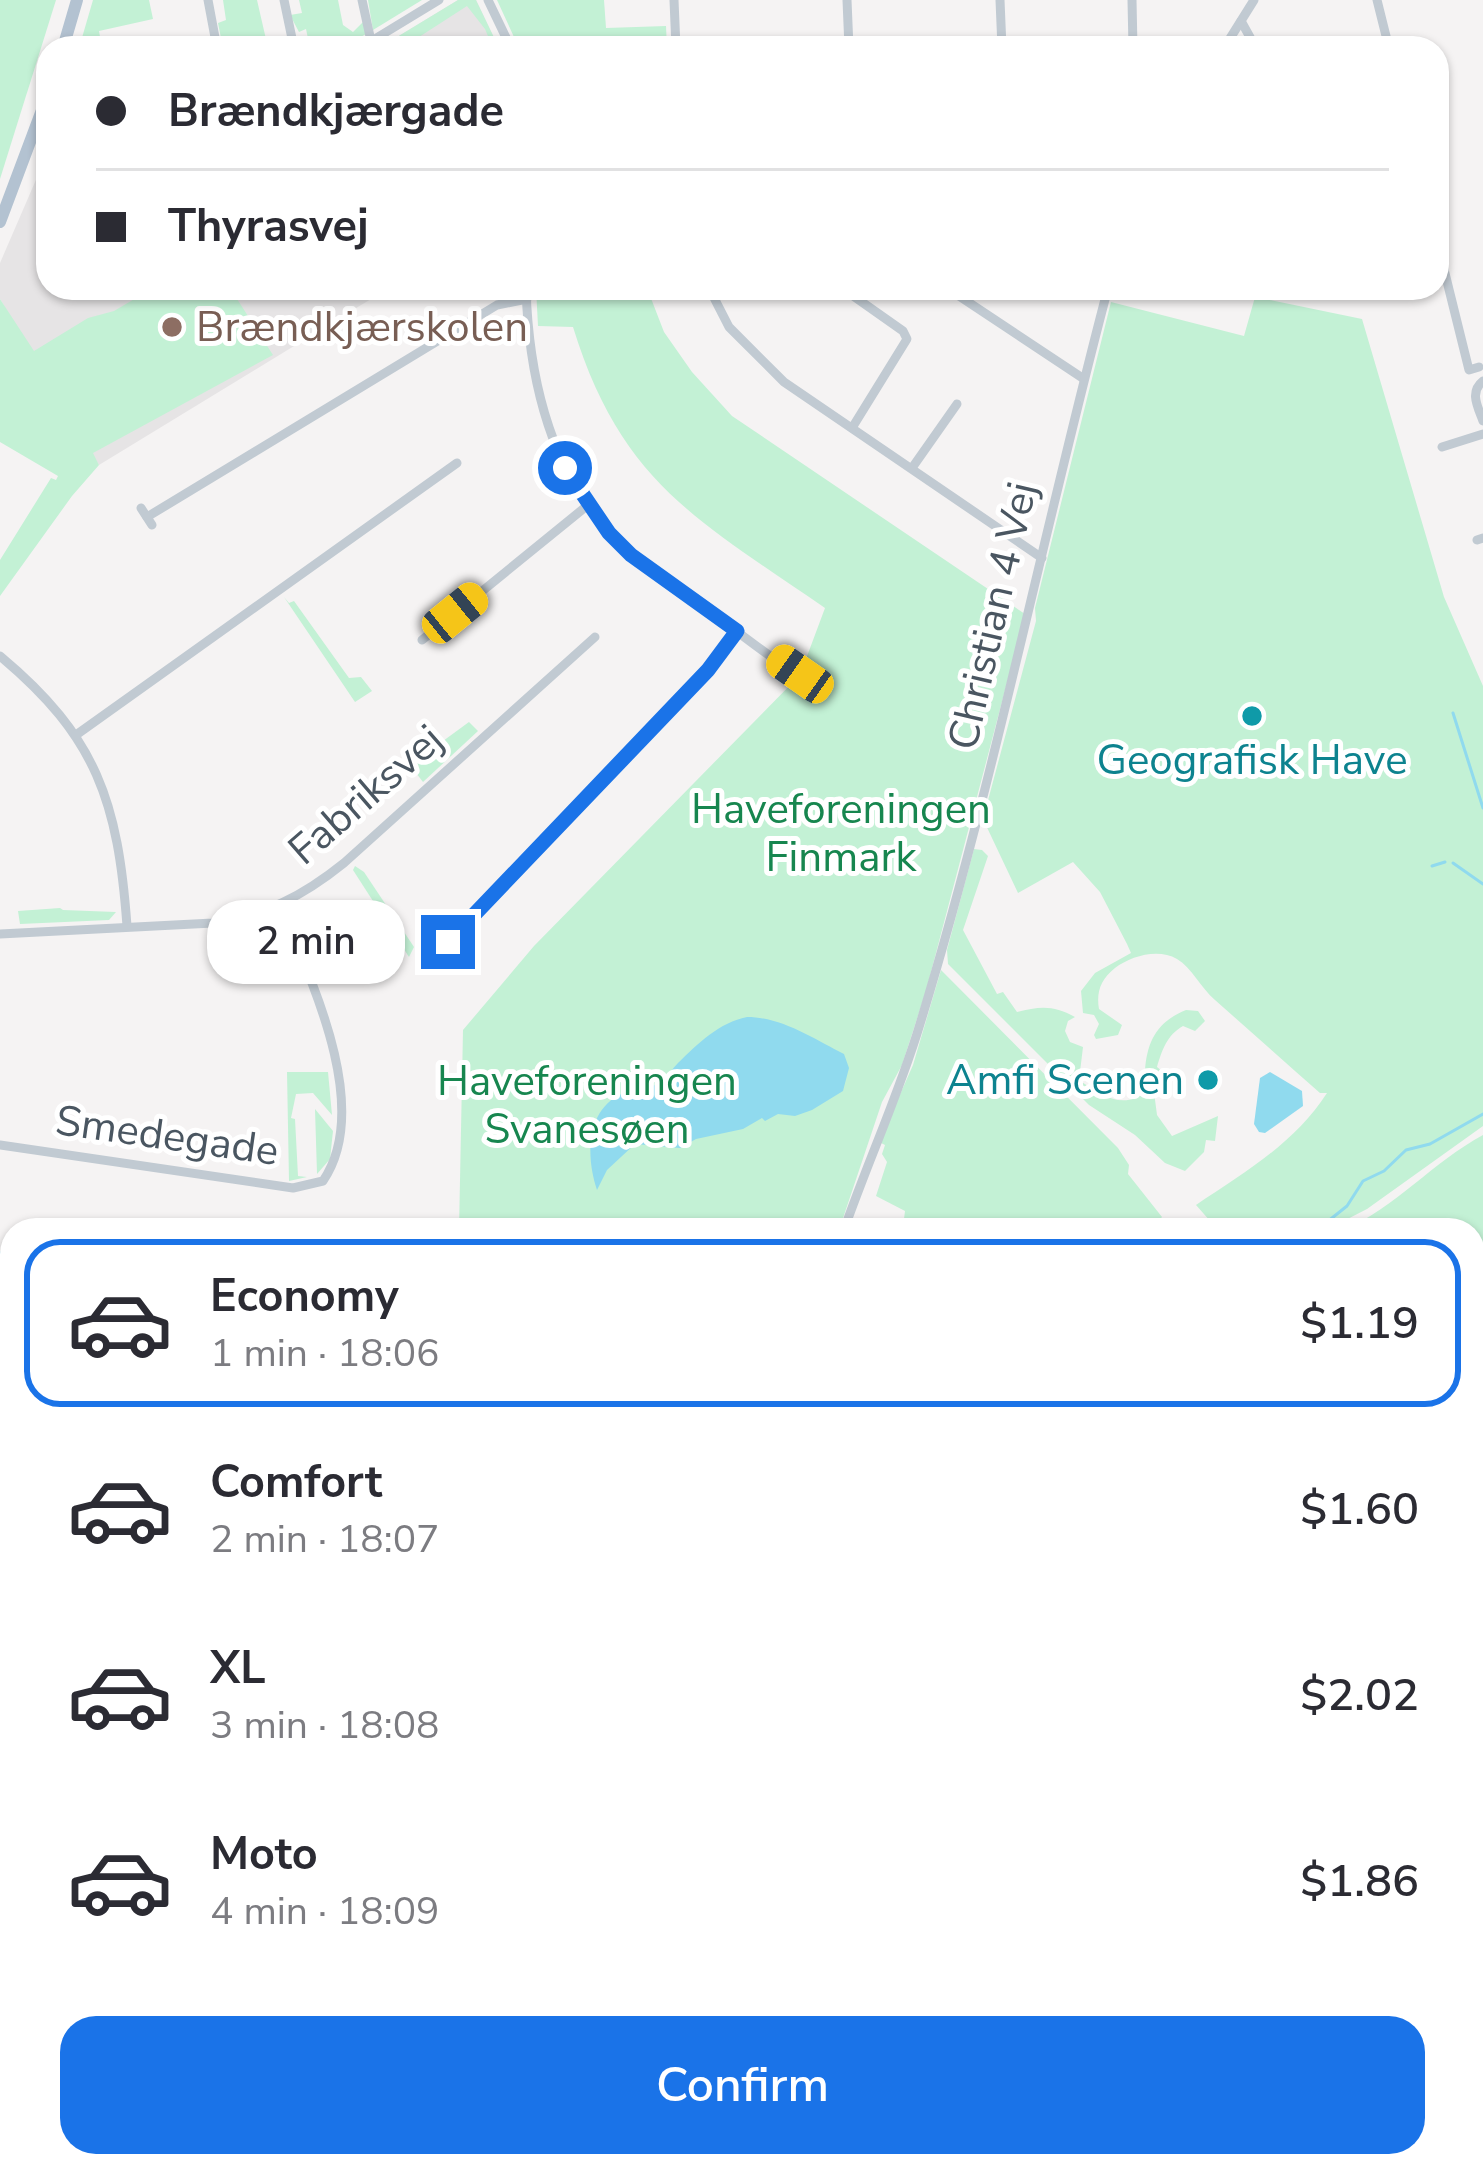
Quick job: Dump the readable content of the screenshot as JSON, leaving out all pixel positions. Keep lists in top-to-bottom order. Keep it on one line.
{"streets":{"street":["Christian 4 Vej","Fabriksvej","Smedegade"]},"crossings":[["Fabriksvej","Smedegade"]],"parks":["Haveforeningen Finmark","Haveforeningen Svanesøen"],"places":["Brændkjærskolen","Geografisk Have","Amfi Scenen"],"page":{"banner":["Brændkjærgade","Thyrasvej"],"bubble":"2 min","list":[{"name":"Economy","note":"1 min · 18:06","value":"$1.19"},{"name":"Comfort","note":"2 min · 18:07","value":"$1.60"},{"name":"XL","note":"3 min · 18:08","value":"$2.02"},{"name":"Moto","note":"4 min · 18:09","value":"$1.86"}],"buttons":"Confirm"}}
